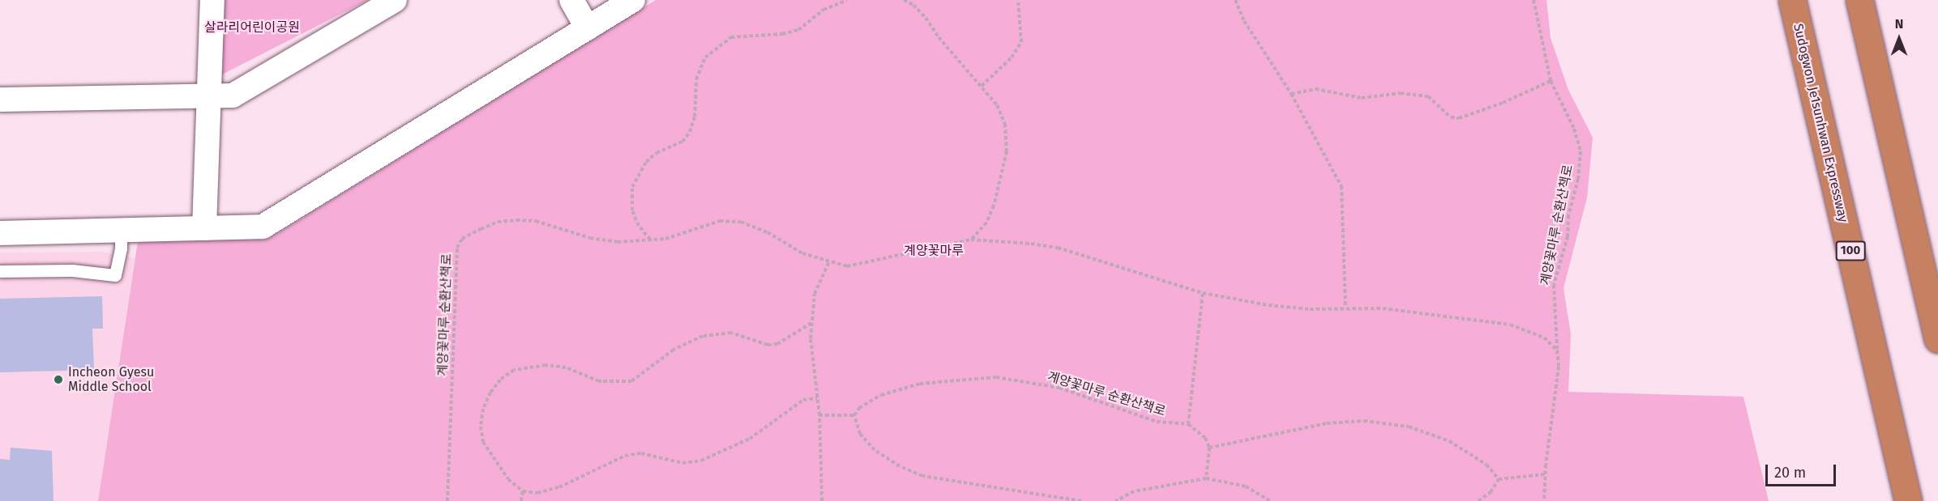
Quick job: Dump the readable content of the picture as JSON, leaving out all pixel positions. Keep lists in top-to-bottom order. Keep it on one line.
{"streets":{"highway":["Sudogwon Je1sunhwan Expressway","100"],"path":["계양꽃마루 순환산책로"]},"parks":["살라리어린이공원","계양꽃마루"],"places":["Incheon Gyesu Middle School"],"scale_bar":"20 m","north":"top"}
